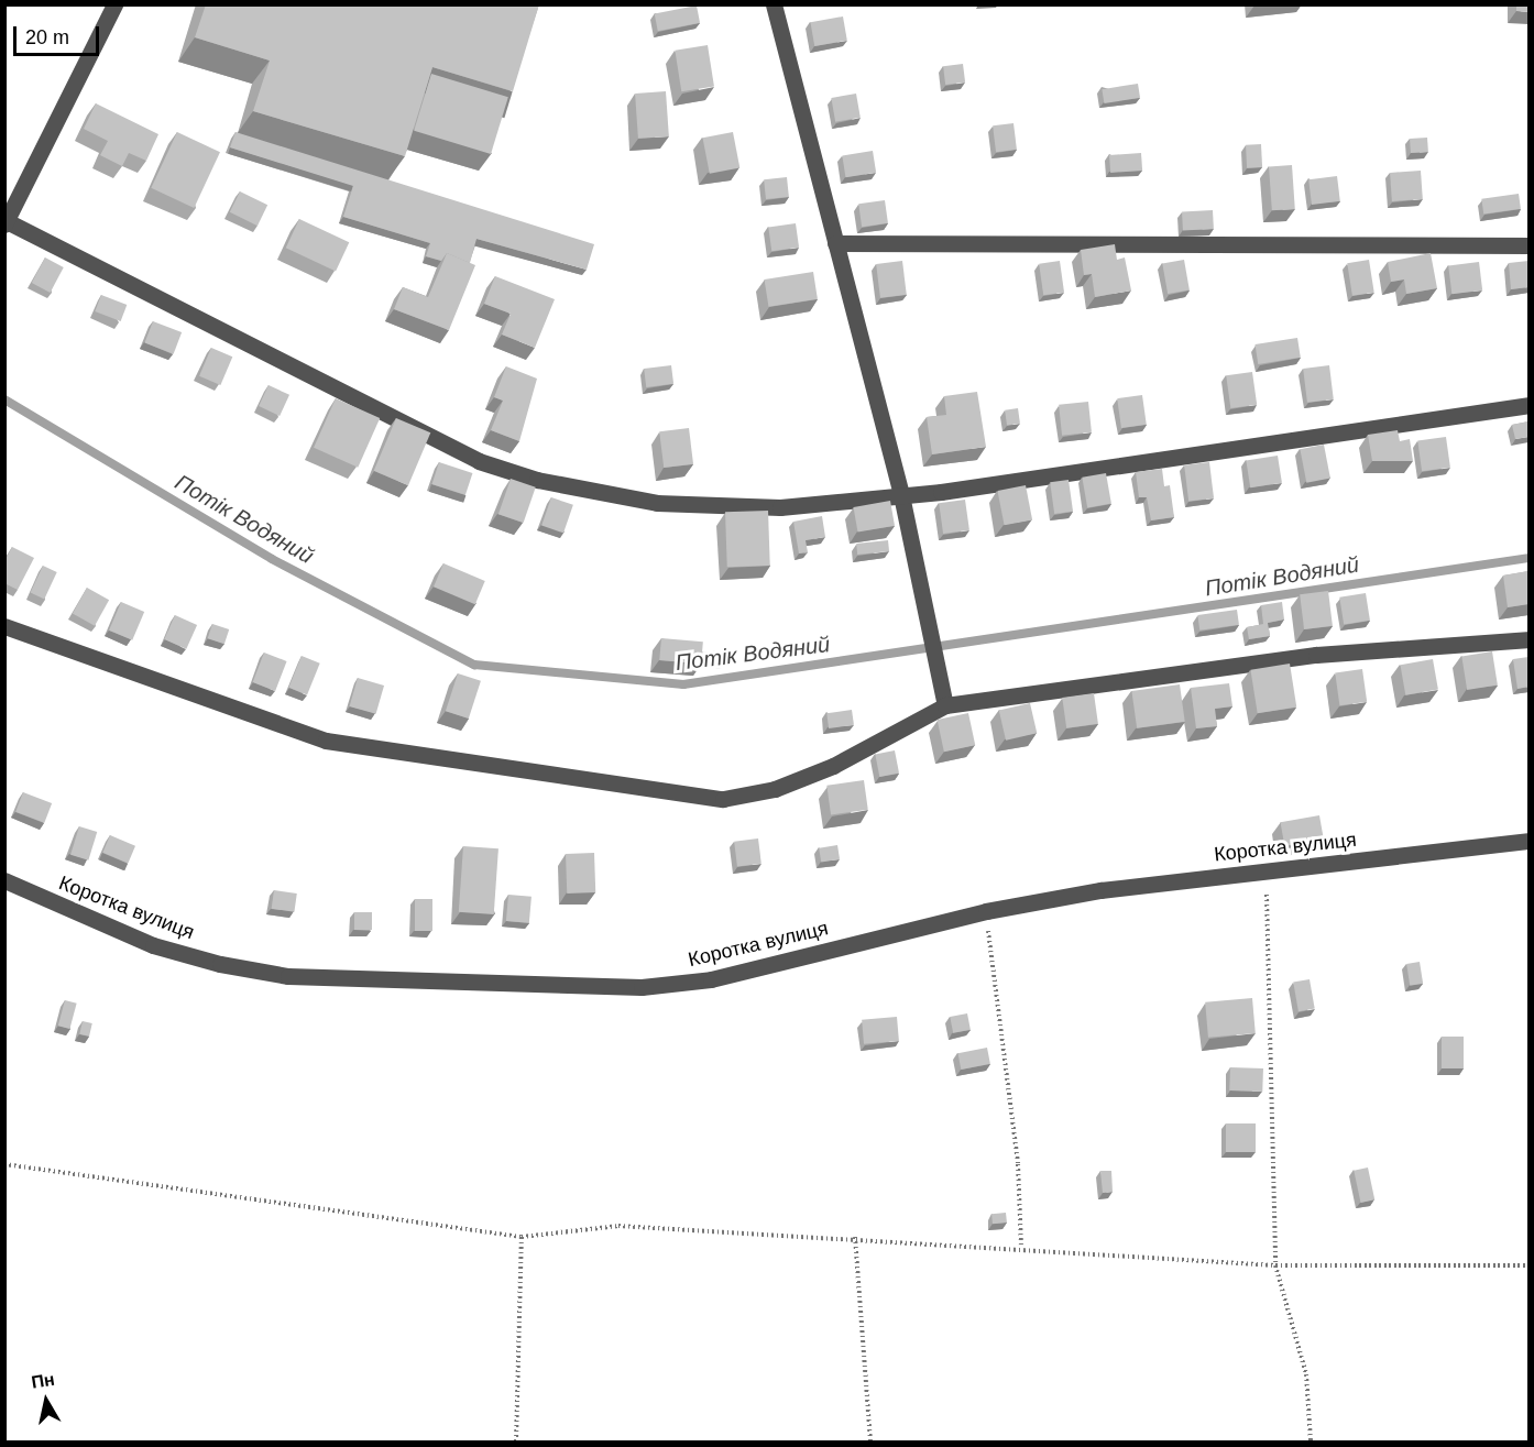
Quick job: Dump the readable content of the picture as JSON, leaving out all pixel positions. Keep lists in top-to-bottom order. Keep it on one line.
{"streets":{"street":["Коротка вулиця"]},"water":["Потік Водяний"],"scale_bar":"20 m","north":"top"}
